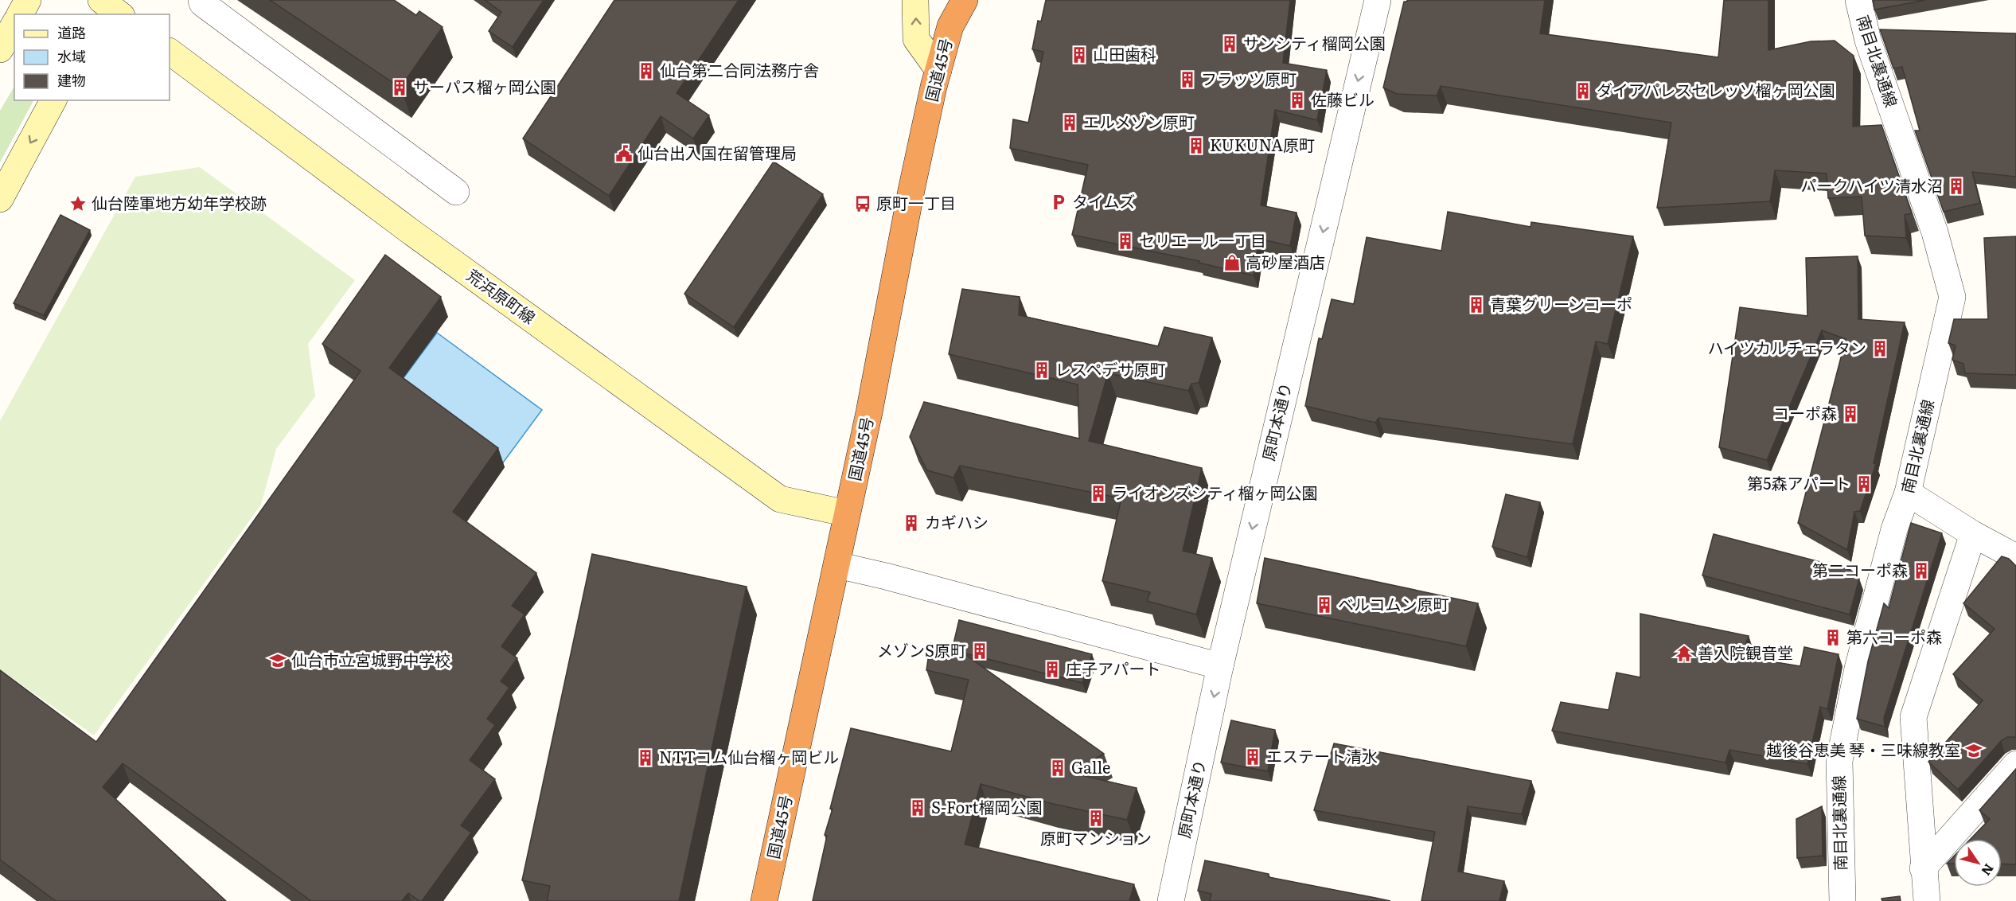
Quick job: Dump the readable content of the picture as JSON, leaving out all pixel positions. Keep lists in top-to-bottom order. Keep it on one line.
{"streets":{"highway":["国道45号"],"main road":["荒浜原町線"],"street":["南目北裏通線","原町本通り"]},"crossings":[["国道45号","荒浜原町線"]],"one_way":["原町本通り"],"places":{"building":["サンシティ榴岡公園","山田歯科","仙台第二合同法務庁舎","フラッツ原町","サーパス榴ヶ岡公園","ダイアパレスセレッソ榴ヶ岡公園","佐藤ビル","エルメゾン原町","KUKUNA原町","パークハイツ清水沼","セリエール一丁目","青葉グリーンコーポ","ハイツカルチェラタン","レスペデサ原町","コーポ森","第5森アパート","ライオンズシティ榴ヶ岡公園","カギハシ","第二コーポ森","ベルコムン原町","第六コーポ森","メゾンS原町","庄子アパート","エステート清水","NTTコム仙台榴ヶ岡ビル","Galle","S-Fort榴岡公園","原町マンション"],"public building":["仙台出入国在留管理局"],"parking":["タイムズ"],"place":["仙台陸軍地方幼年学校跡"],"bus stop":["原町一丁目"],"shop":["高砂屋酒店"],"temple":["善入院観音堂"],"school or university":["仙台市立宮城野中学校","越後谷恵美 琴・三味線教室"]},"legend":["道路","水域","建物"],"north":"bottom right"}
